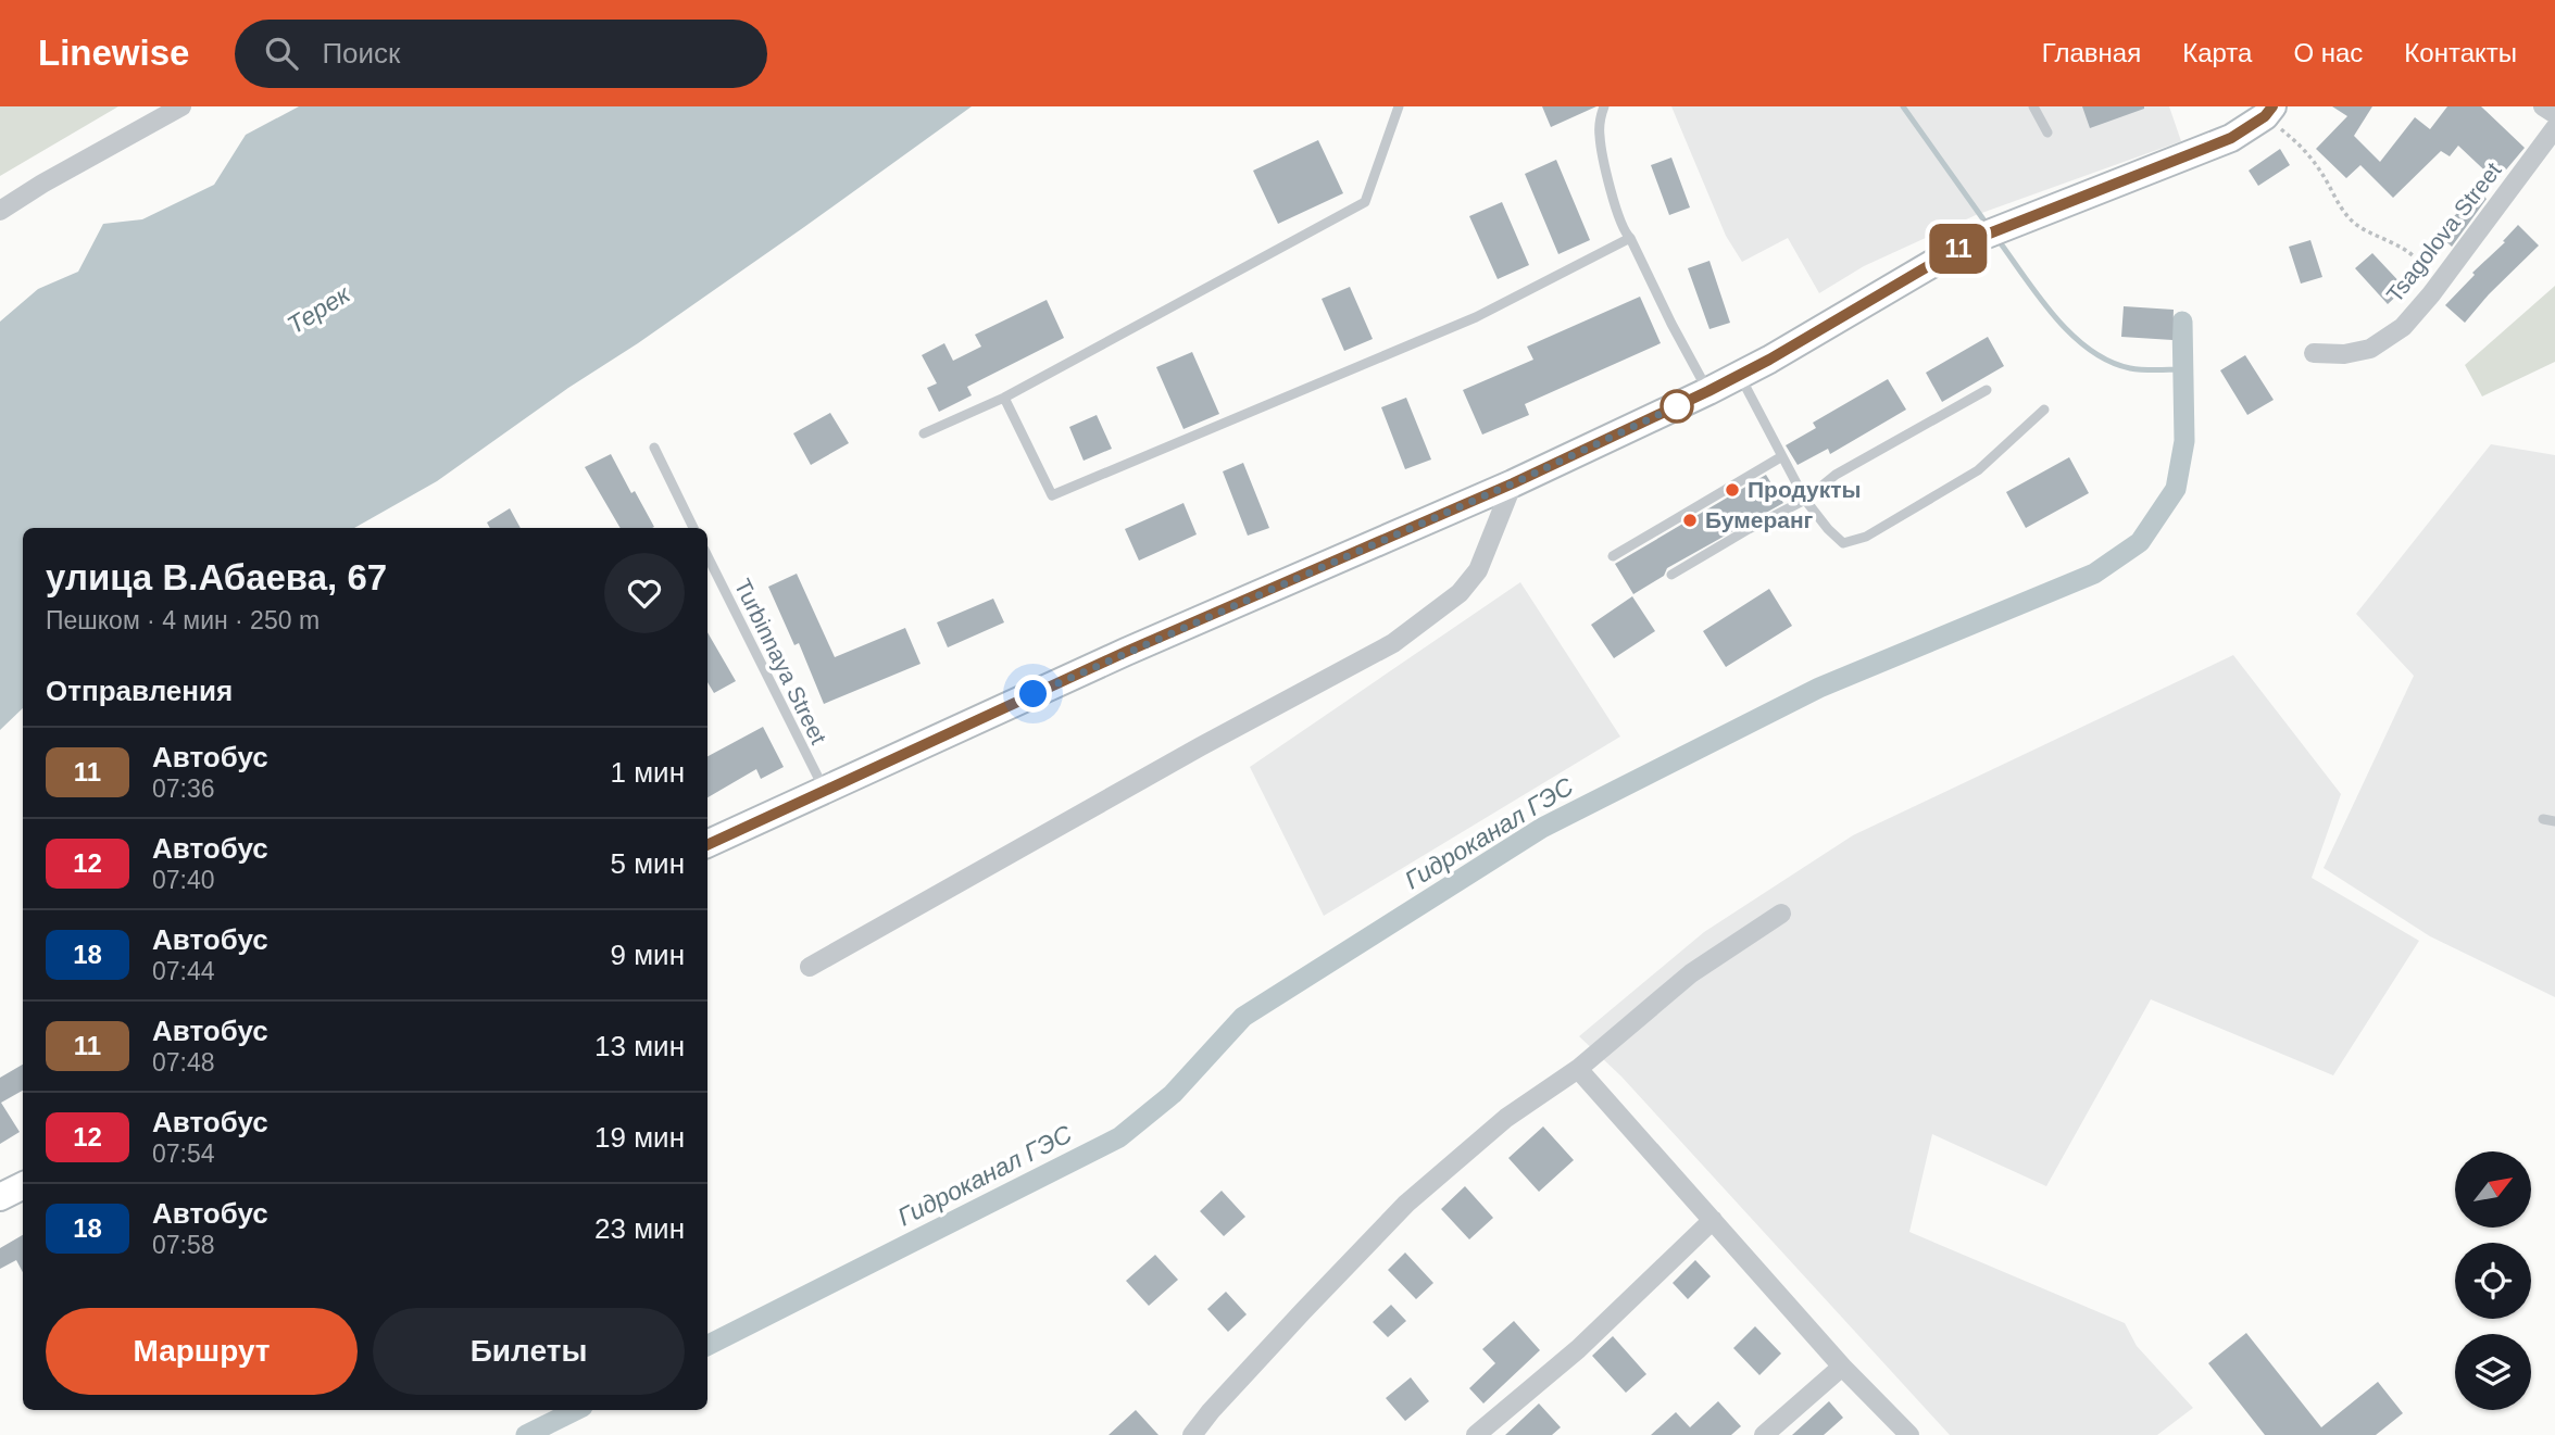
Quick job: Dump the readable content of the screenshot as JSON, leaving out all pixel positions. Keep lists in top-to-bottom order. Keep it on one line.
{"streets":{"street":["Tsagolova Street"],"lane":["Turbinnaya Street"]},"water":["Терек","Гидроканал ГЭС"],"places":["Продукты","Бумеранг"],"lines":["bus line 11"],"north":"top right","page":{"header":"Linewise","search":"Поиск","nav":["Главная","Карта","О нас","Контакты"],"on_map":"11","heading":[["улица В.Абаева, 67","Пешком · 4 мин · 250 m"],"Отправления"],"list":[{"mark":"11","name":"Автобус","note":"07:36","value":"1 мин"},{"mark":"12","name":"Автобус","note":"07:40","value":"5 мин"},{"mark":"18","name":"Автобус","note":"07:44","value":"9 мин"},{"mark":"11","name":"Автобус","note":"07:48","value":"13 мин"},{"mark":"12","name":"Автобус","note":"07:54","value":"19 мин"},{"mark":"18","name":"Автобус","note":"07:58","value":"23 мин"}],"buttons":["Маршрут","Билеты"]}}
